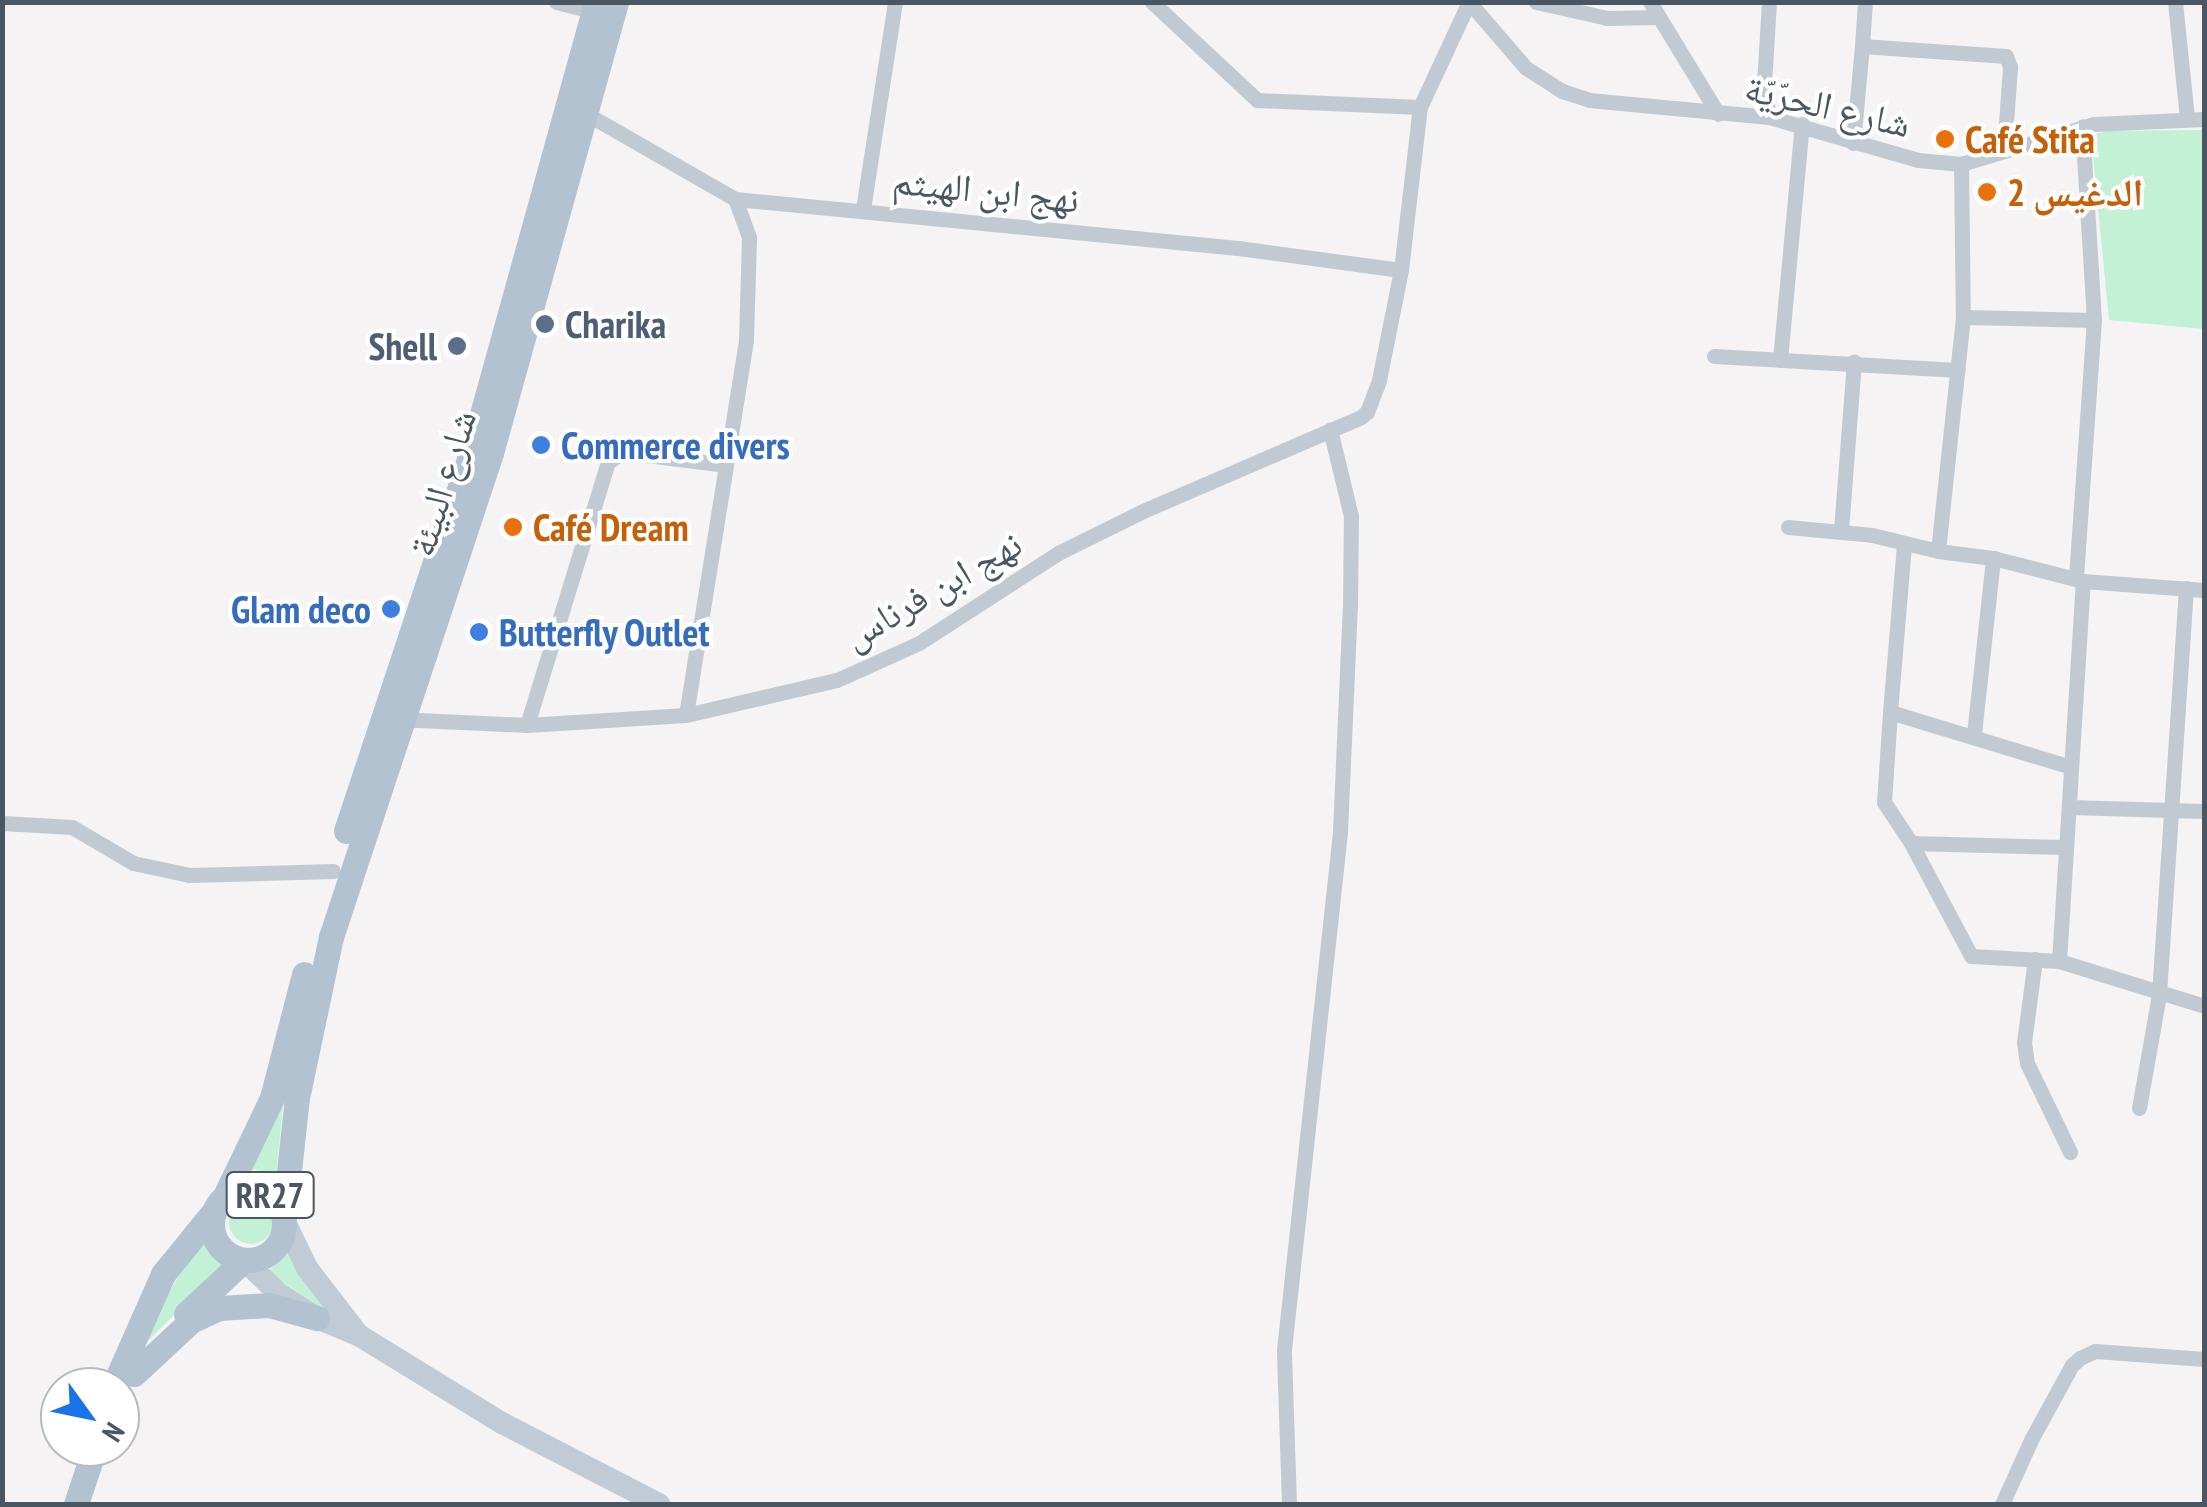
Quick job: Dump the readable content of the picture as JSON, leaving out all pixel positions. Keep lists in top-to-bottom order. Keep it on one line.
{"streets":{"main road":["شارع البيئة","RR27"],"street":["شارع الحرّيّة","نهج ابن الهيثم","نهج ابن فرناس"]},"crossings":[["نهج ابن الهيثم","شارع البيئة"],["نهج ابن الهيثم","نهج ابن فرناس"],["شارع البيئة","نهج ابن فرناس"],["شارع البيئة","RR27"]],"places":["Café Stita","الدغيس 2","Charika","Shell","Commerce divers","Café Dream","Glam deco","Butterfly Outlet"],"north":"bottom right"}
